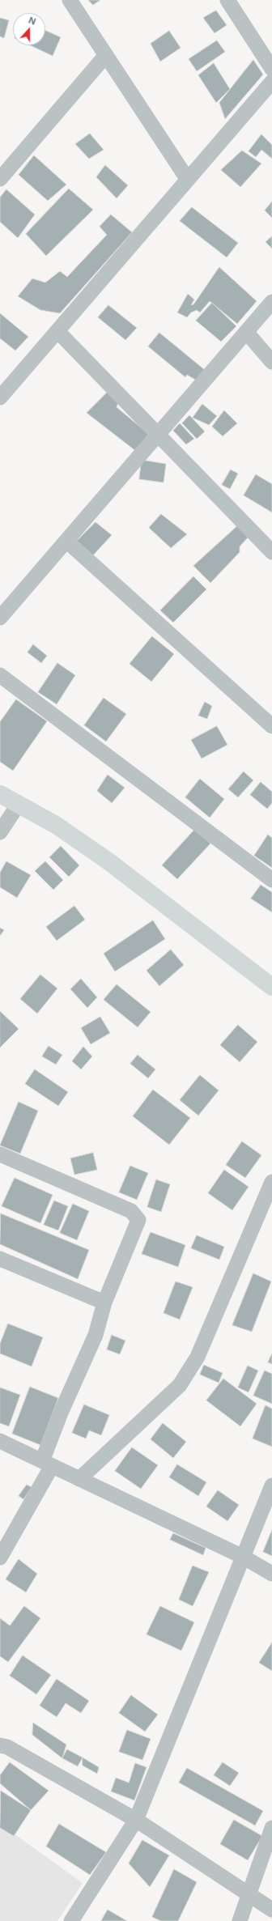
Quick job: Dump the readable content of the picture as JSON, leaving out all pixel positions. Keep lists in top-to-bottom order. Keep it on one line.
{"north":"top"}
